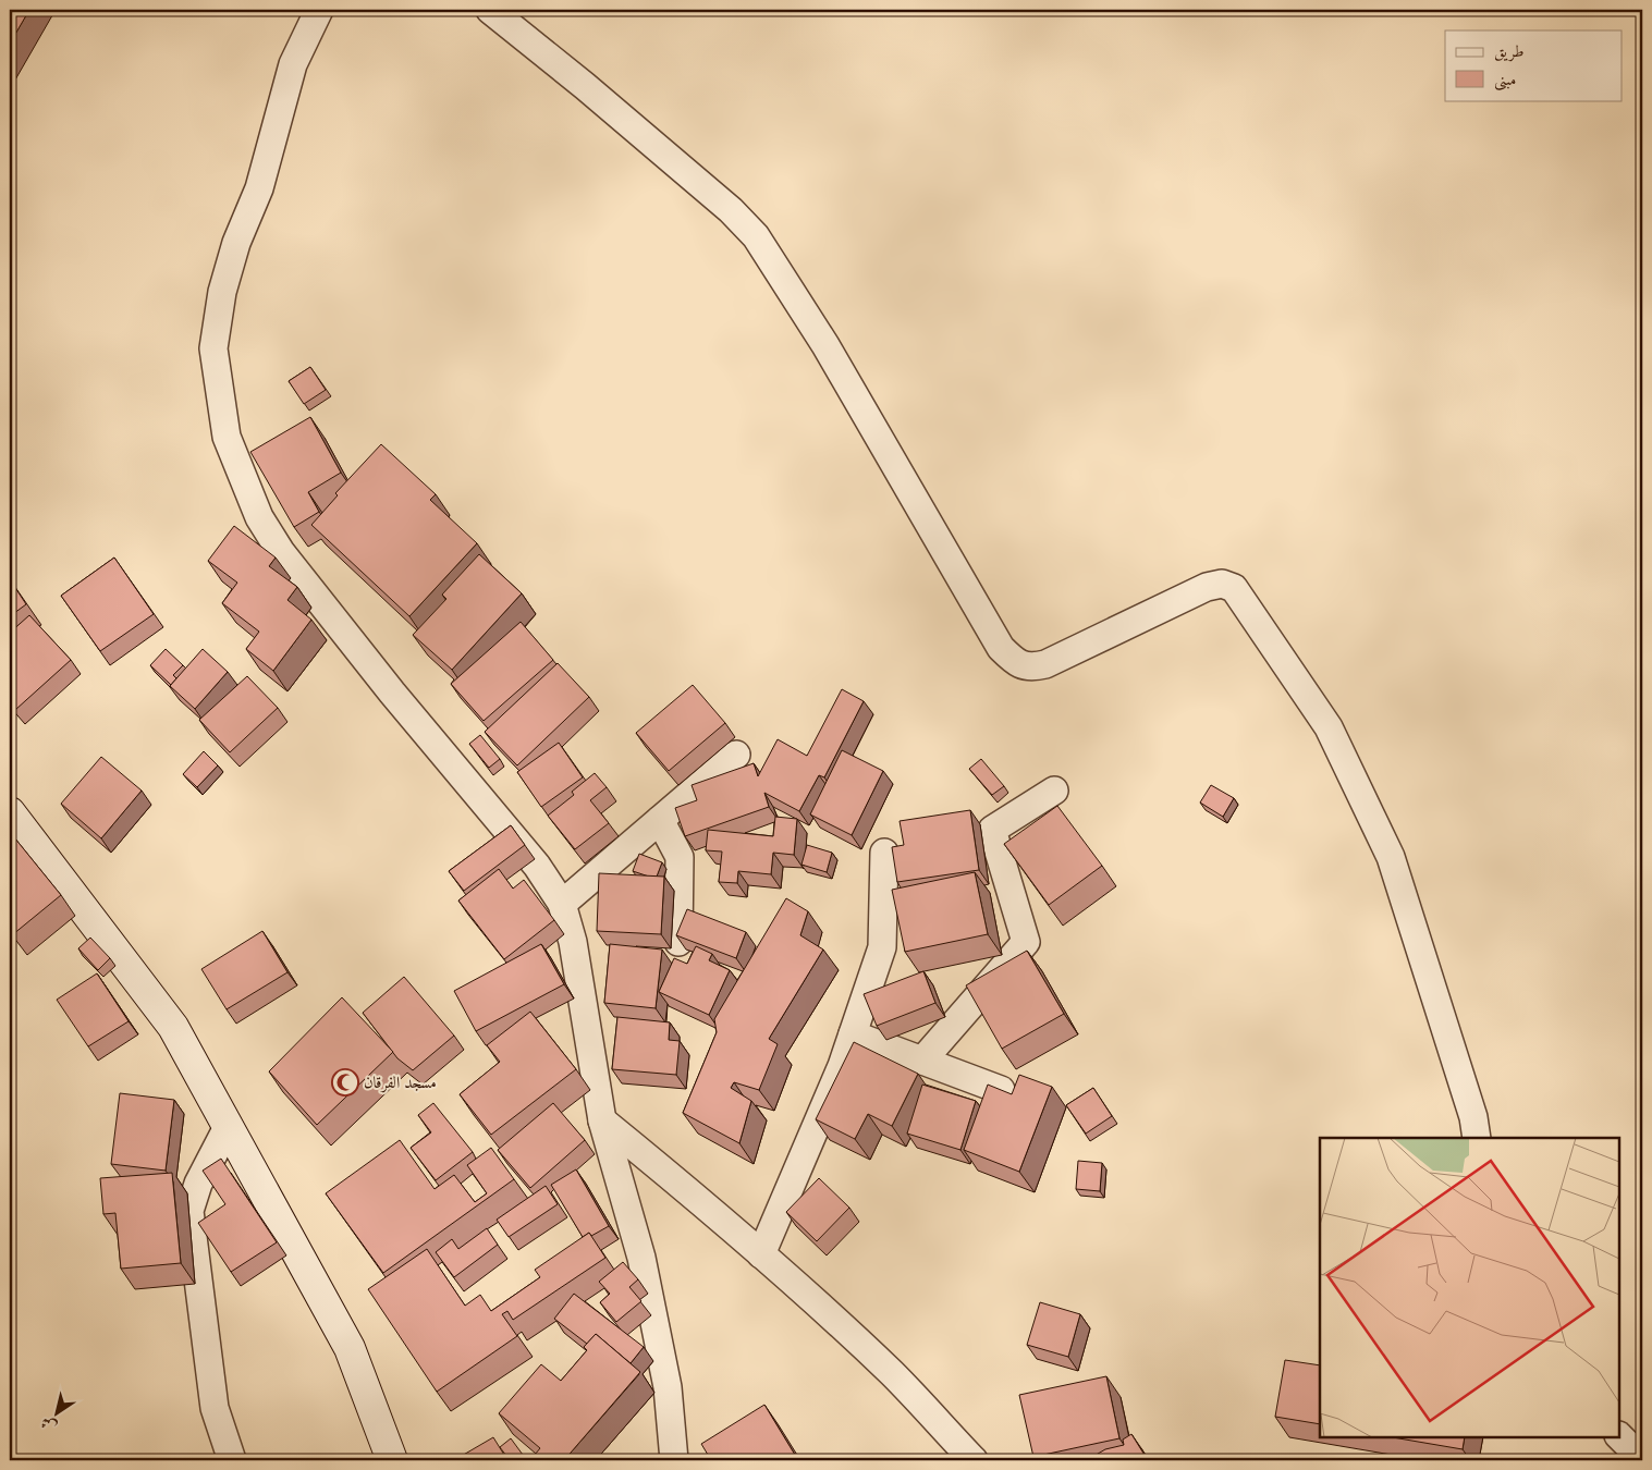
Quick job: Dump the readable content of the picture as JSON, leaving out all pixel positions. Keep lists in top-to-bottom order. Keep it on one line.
{"places":{"mosque":["مسجد الفرقان"]},"legend":["طريق","مبنى"],"north":"bottom left"}
